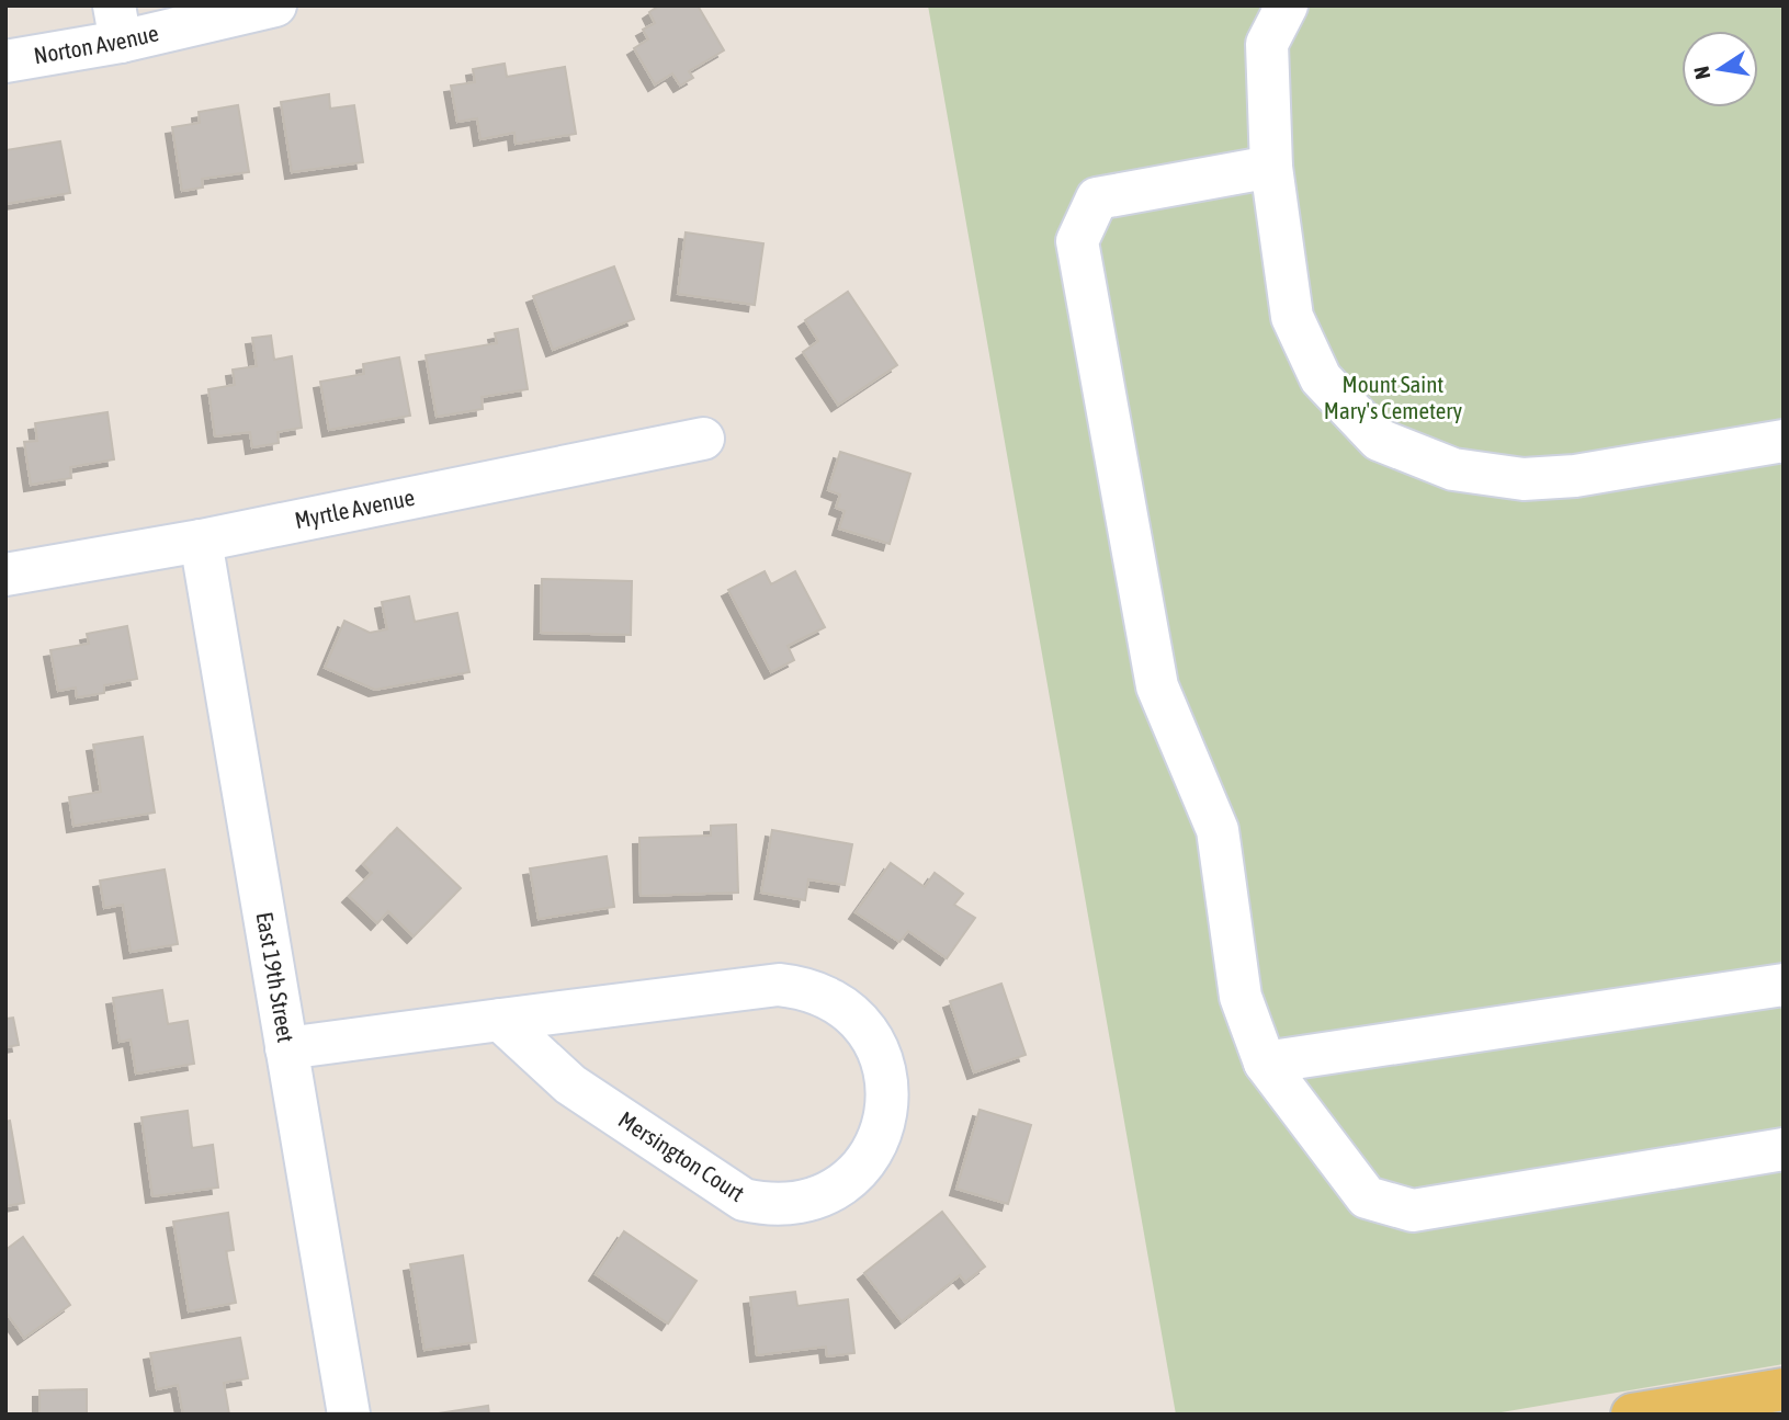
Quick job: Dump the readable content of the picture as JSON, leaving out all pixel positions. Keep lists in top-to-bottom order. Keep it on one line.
{"streets":{"street":["Norton Avenue","Myrtle Avenue","East 19th Street","Mersington Court"]},"crossings":[["Myrtle Avenue","East 19th Street"],["East 19th Street","Mersington Court"]],"parks":["Mount Saint Mary's Cemetery"],"north":"left"}
